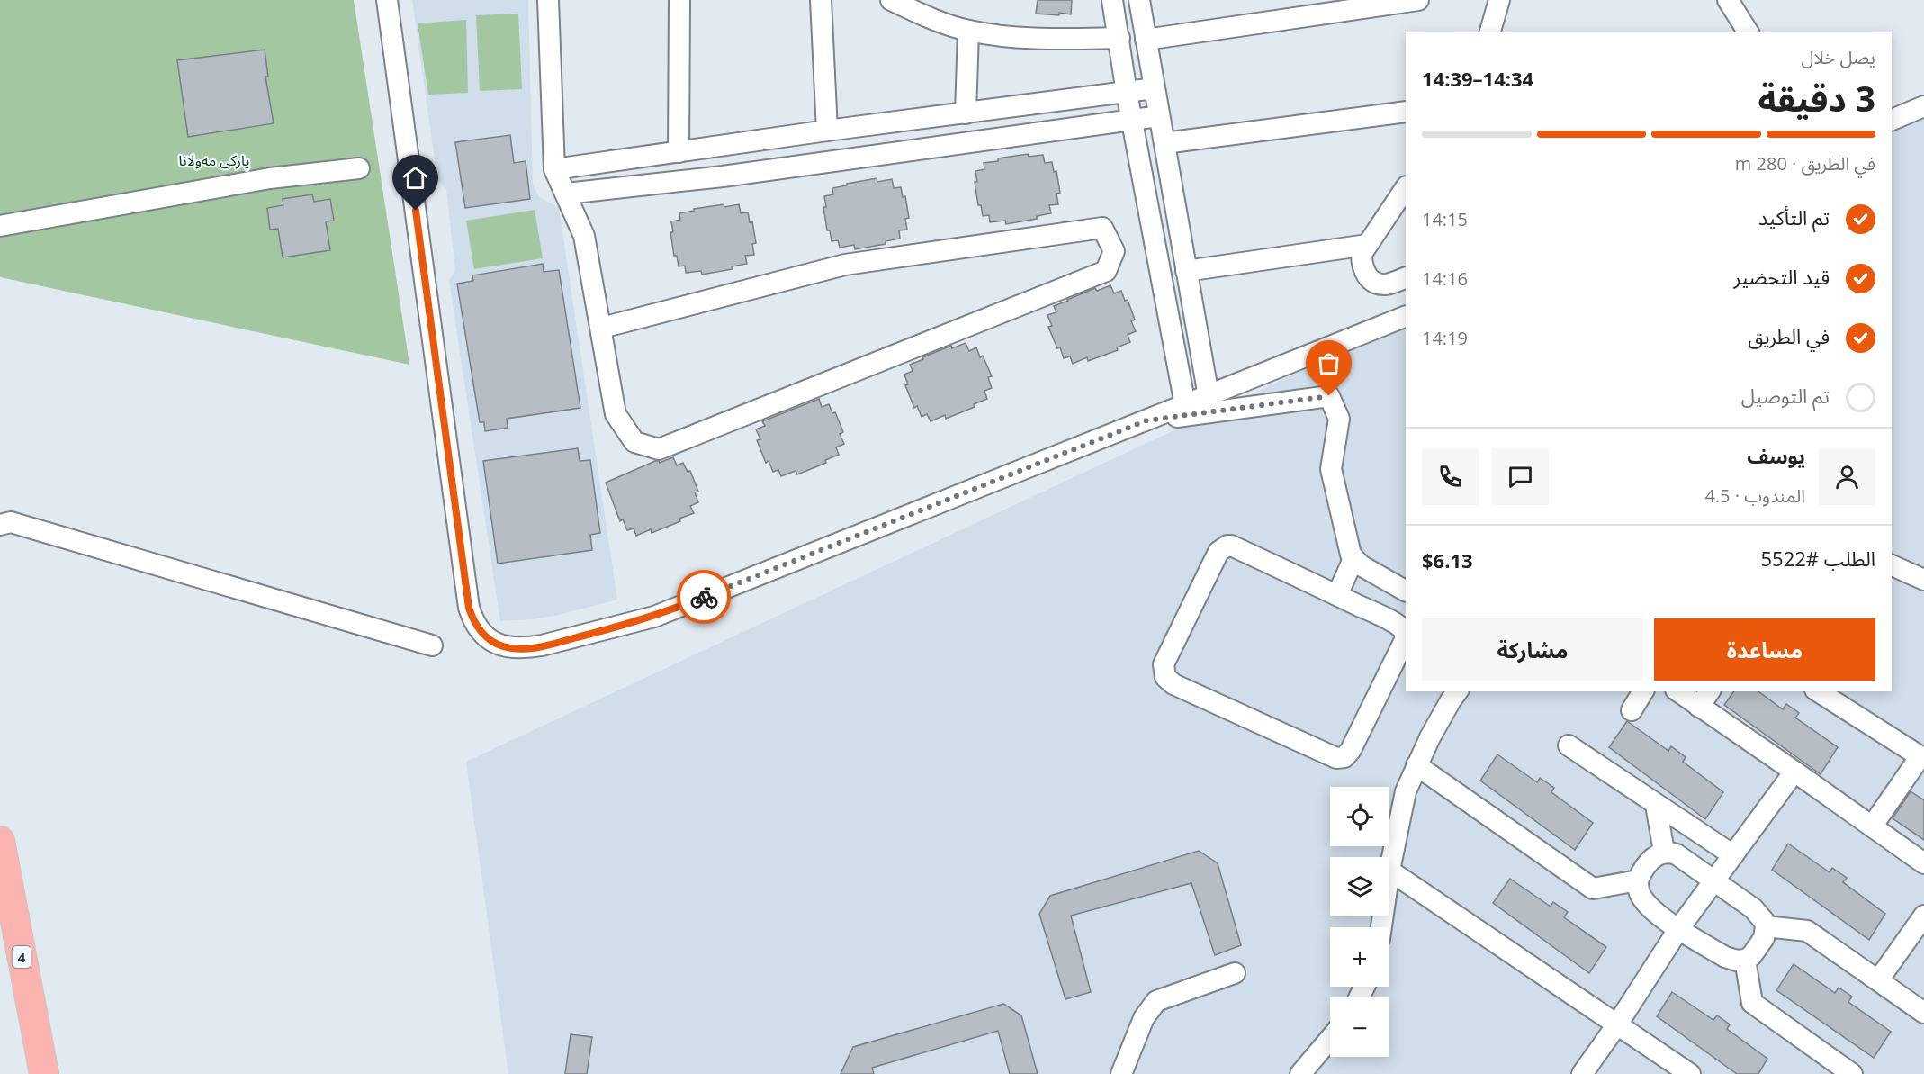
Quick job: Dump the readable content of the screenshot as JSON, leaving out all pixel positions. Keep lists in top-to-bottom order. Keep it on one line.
{"streets":{"highway":["4"]},"parks":["پارکی مەولانا"],"page":{"heading":["3 دقيقة","يصل خلال","14:34–14:39"],"panel":["يوسف","المندوب · 4.5","الطلب #5522","$6.13"],"bar":"في الطريق · 280 m","list":[["تم التأكيد","14:15"],["قيد التحضير","14:16"],["في الطريق","14:19"],"تم التوصيل"],"buttons":["مساعدة","مشاركة"],"map_buttons":["+","−"]}}
